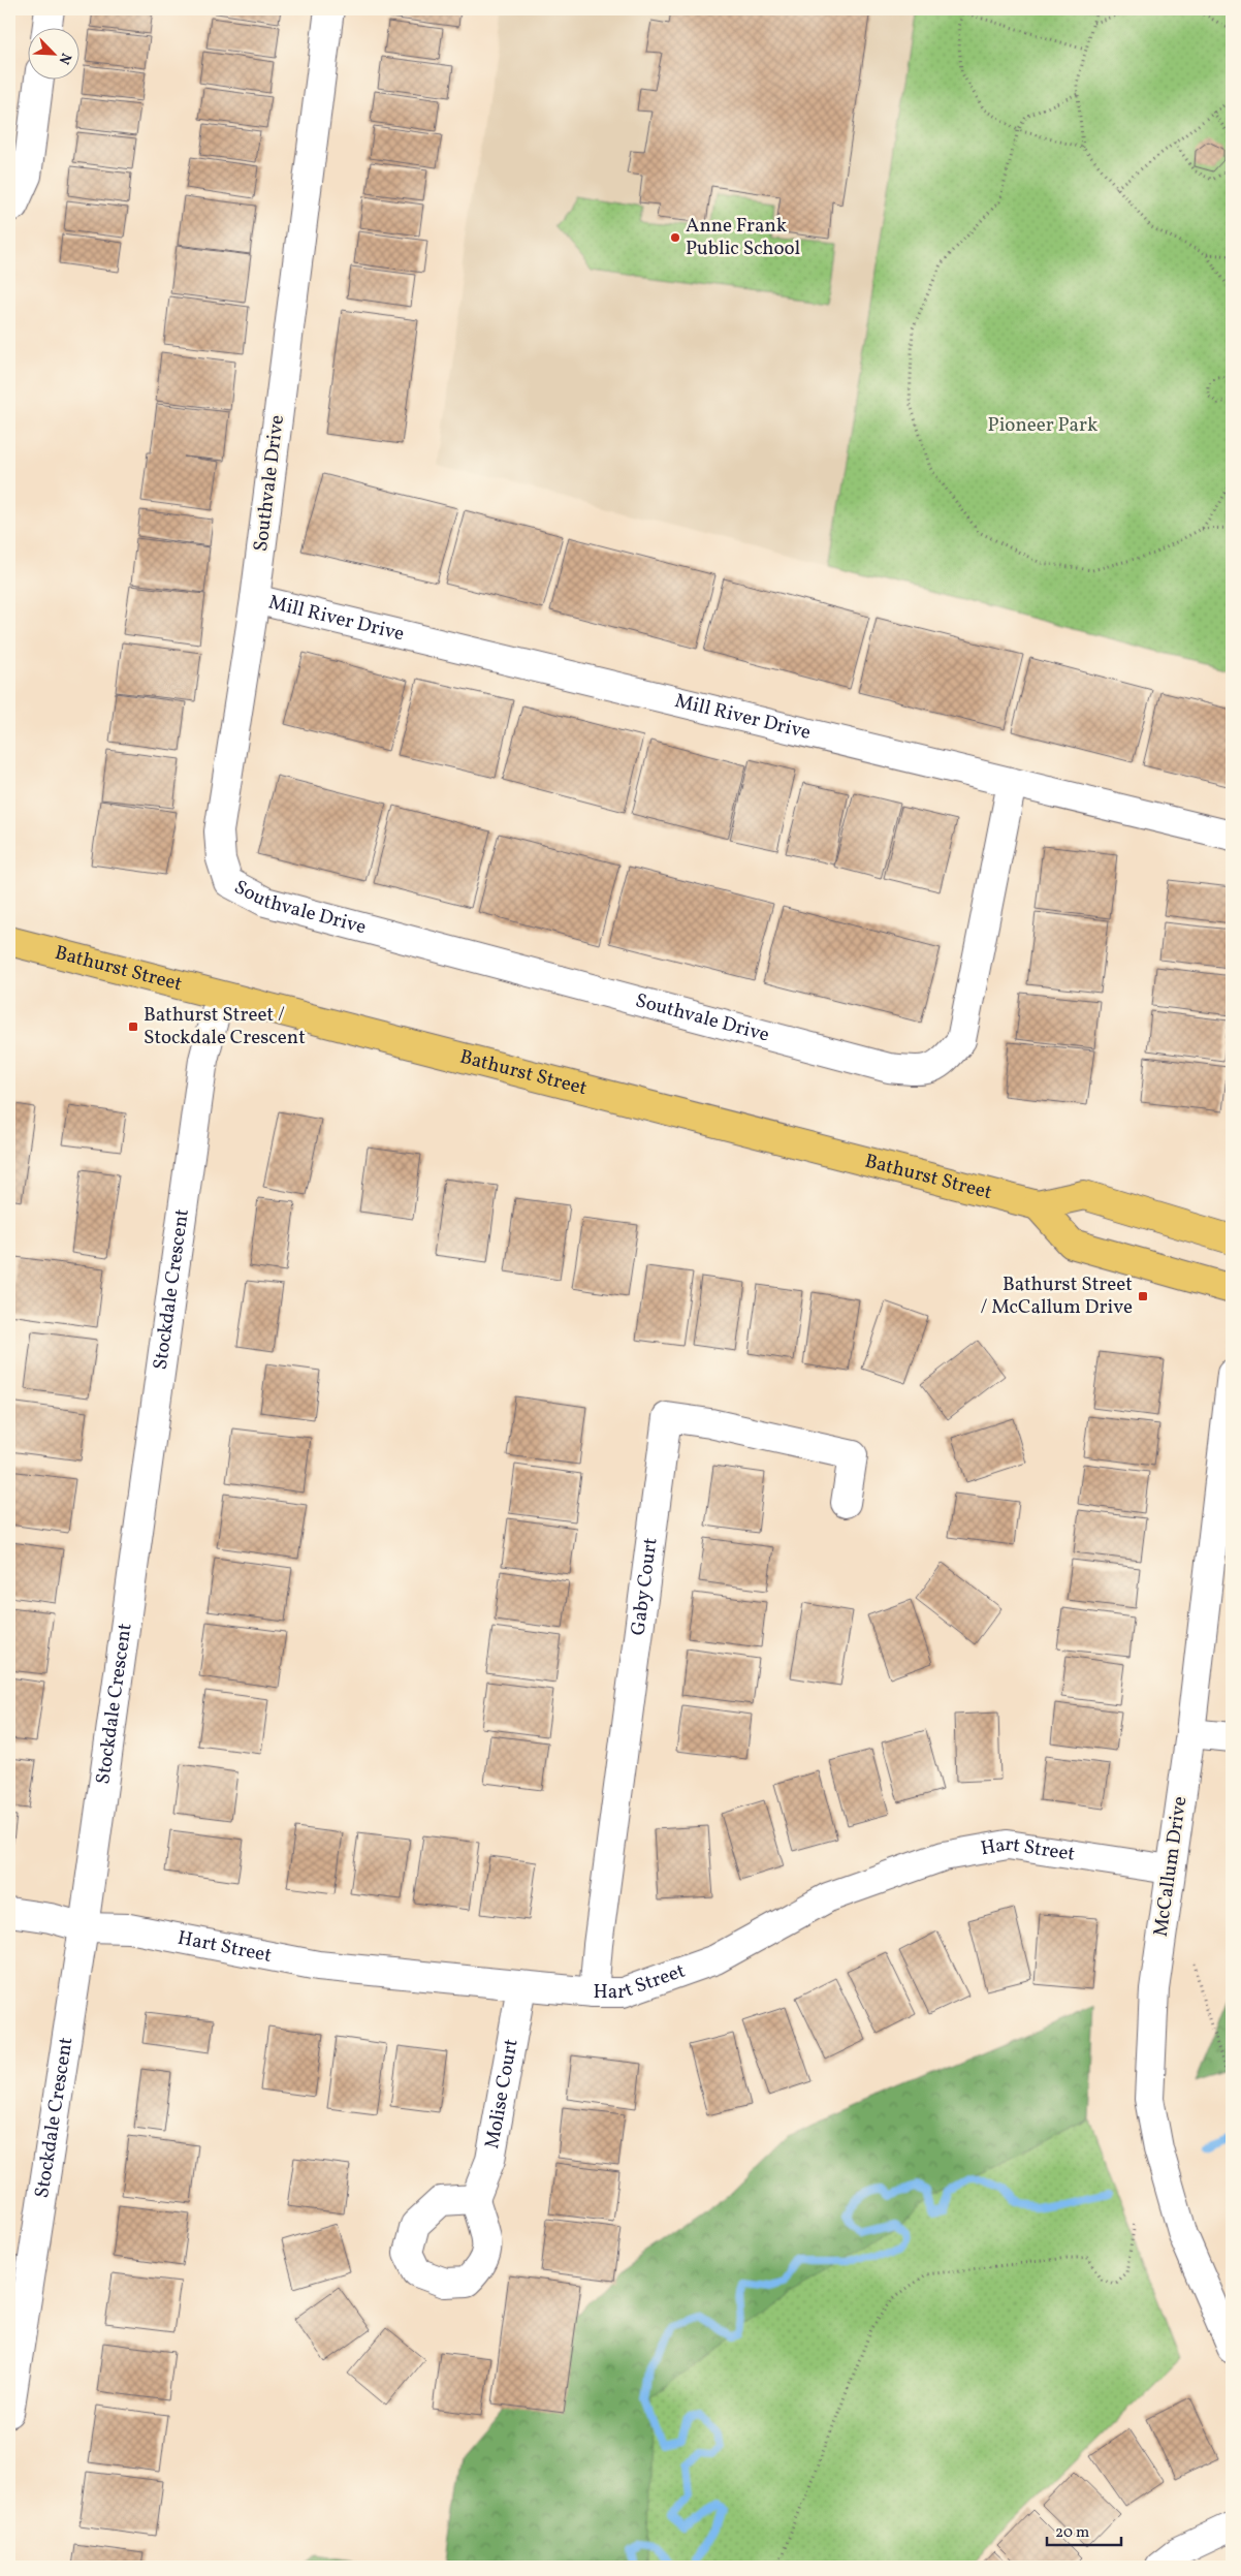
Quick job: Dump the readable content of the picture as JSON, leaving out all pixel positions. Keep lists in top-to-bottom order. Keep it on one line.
{"streets":{"main road":["Bathurst Street"],"street":["Southvale Drive","Mill River Drive","Stockdale Crescent","Gaby Court","Hart Street","McCallum Drive","Molise Court"]},"crossings":[["Southvale Drive","Mill River Drive"],["Bathurst Street","Stockdale Crescent"],["Stockdale Crescent","Hart Street"],["Gaby Court","Hart Street"],["Hart Street","McCallum Drive"],["Hart Street","Molise Court"]],"parks":["Pioneer Park"],"places":{"other":["Anne Frank Public School"],"transit":["Bathurst Street / Stockdale Crescent","Bathurst Street / McCallum Drive"]},"scale_bar":"20 m","north":"bottom right"}
